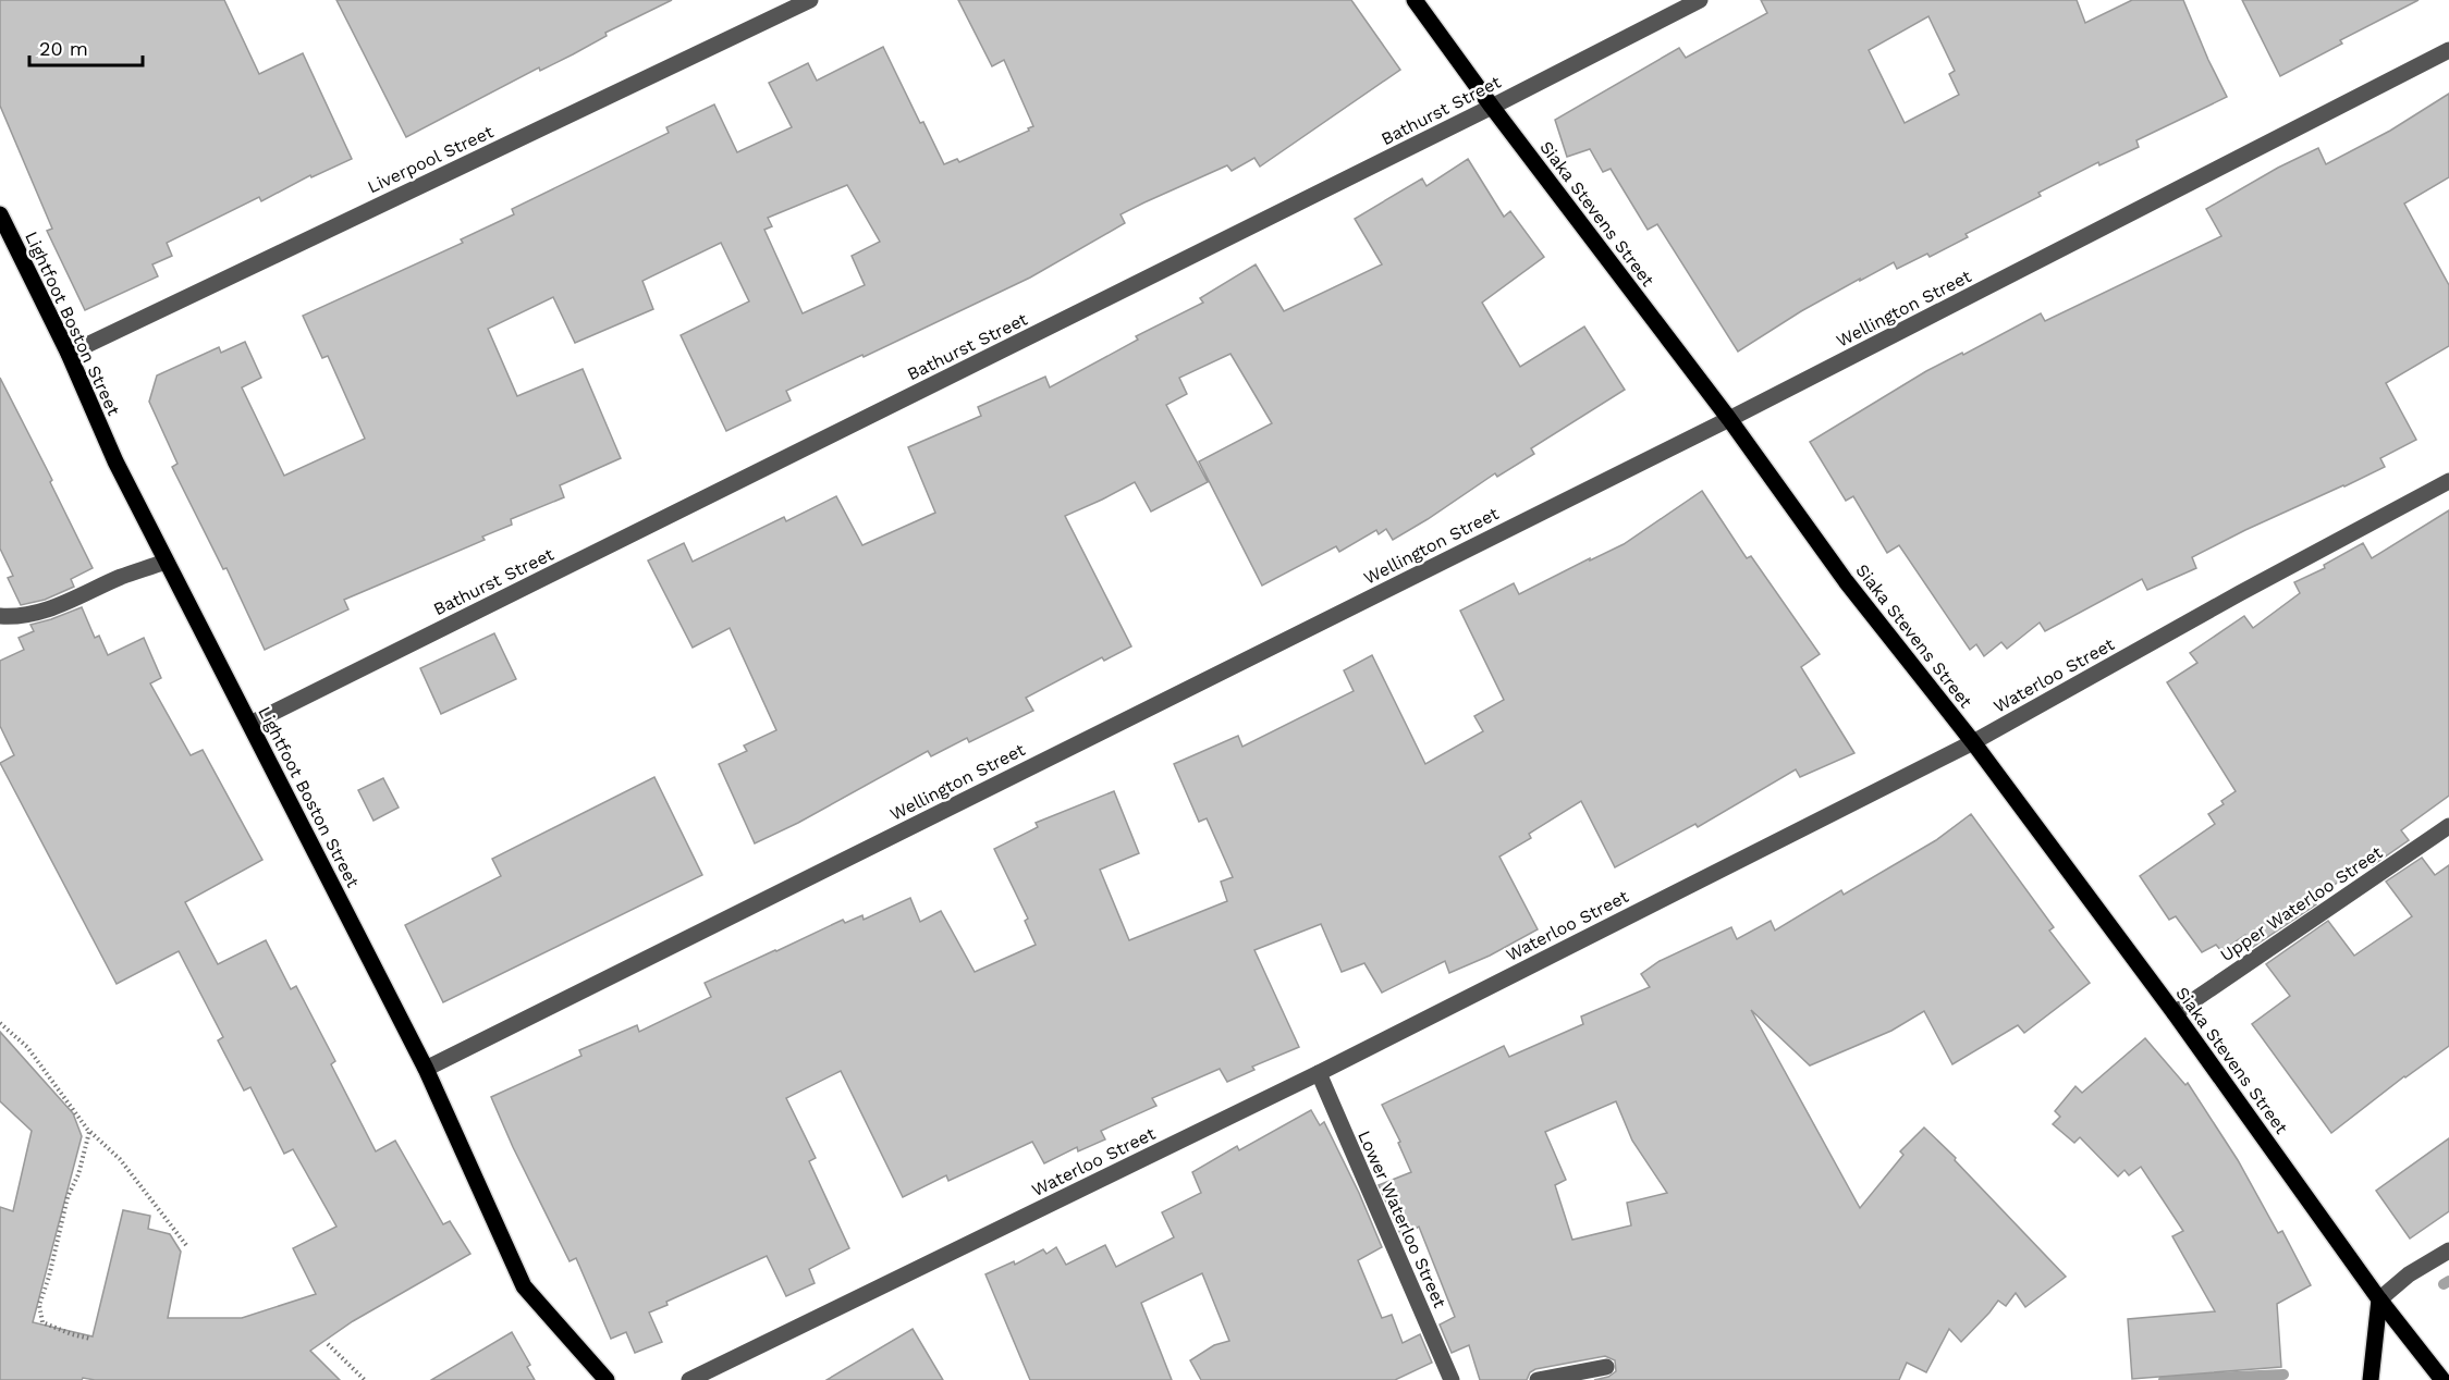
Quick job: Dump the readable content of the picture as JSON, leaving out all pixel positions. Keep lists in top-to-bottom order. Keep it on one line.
{"streets":{"main road":["Siaka Stevens Street","Lightfoot Boston Street"],"street":["Bathurst Street","Liverpool Street","Wellington Street","Waterloo Street","Upper Waterloo Street","Lower Waterloo Street"]},"crossings":[["Bathurst Street","Siaka Stevens Street"],["Bathurst Street","Lightfoot Boston Street"],["Liverpool Street","Lightfoot Boston Street"],["Siaka Stevens Street","Wellington Street"],["Siaka Stevens Street","Waterloo Street"],["Siaka Stevens Street","Upper Waterloo Street"],["Wellington Street","Lightfoot Boston Street"],["Waterloo Street","Lower Waterloo Street"]],"scale_bar":"20 m"}
